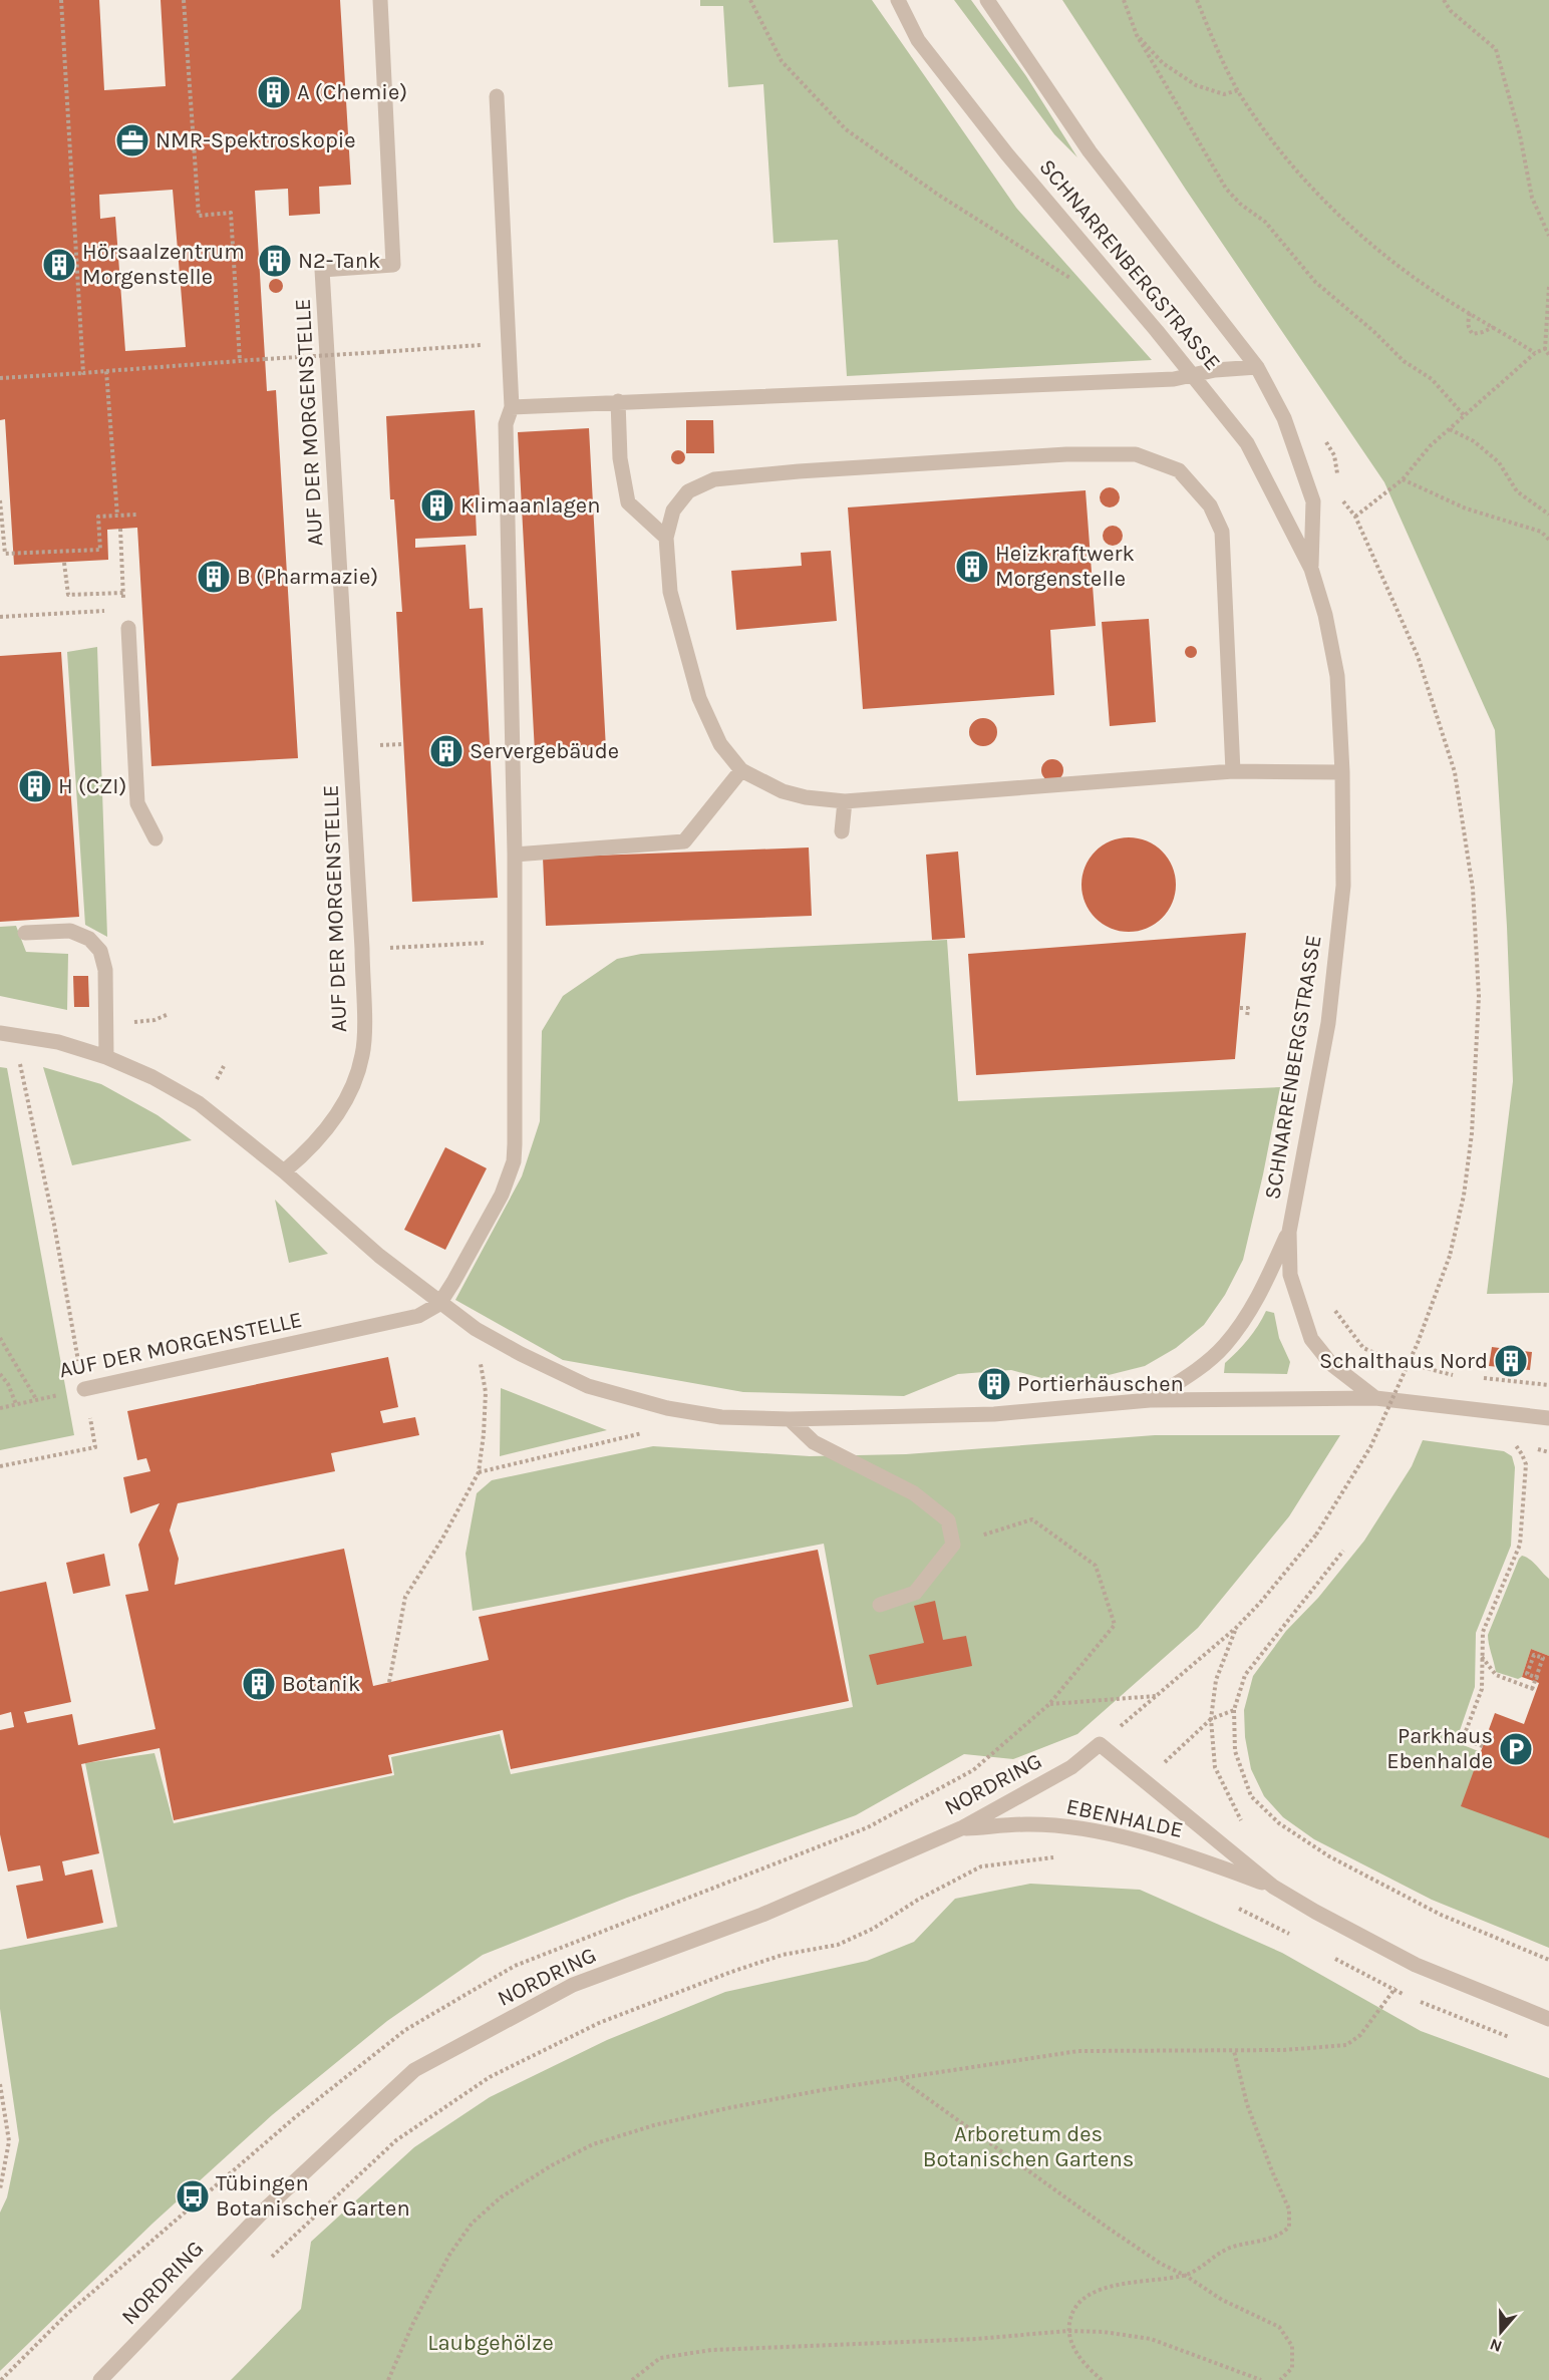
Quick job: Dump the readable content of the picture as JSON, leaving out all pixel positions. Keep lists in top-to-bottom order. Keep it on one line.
{"streets":{"street":["SCHNARRENBERGSTRASSE","AUF DER MORGENSTELLE","NORDRING","EBENHALDE"]},"crossings":[["NORDRING","EBENHALDE"]],"parks":["Arboretum des Botanischen Gartens","Laubgehölze"],"places":{"building":["A (Chemie)","N2-Tank","Hörsaalzentrum Morgenstelle","Klimaanlagen","Heizkraftwerk Morgenstelle","B (Pharmazie)","Servergebäude","H (CZI)","Schalthaus Nord","Portierhäuschen","Botanik"],"office":["NMR-Spektroskopie"],"parking":["Parkhaus Ebenhalde"],"bus stop":["Tübingen Botanischer Garten"]},"north":"bottom"}
